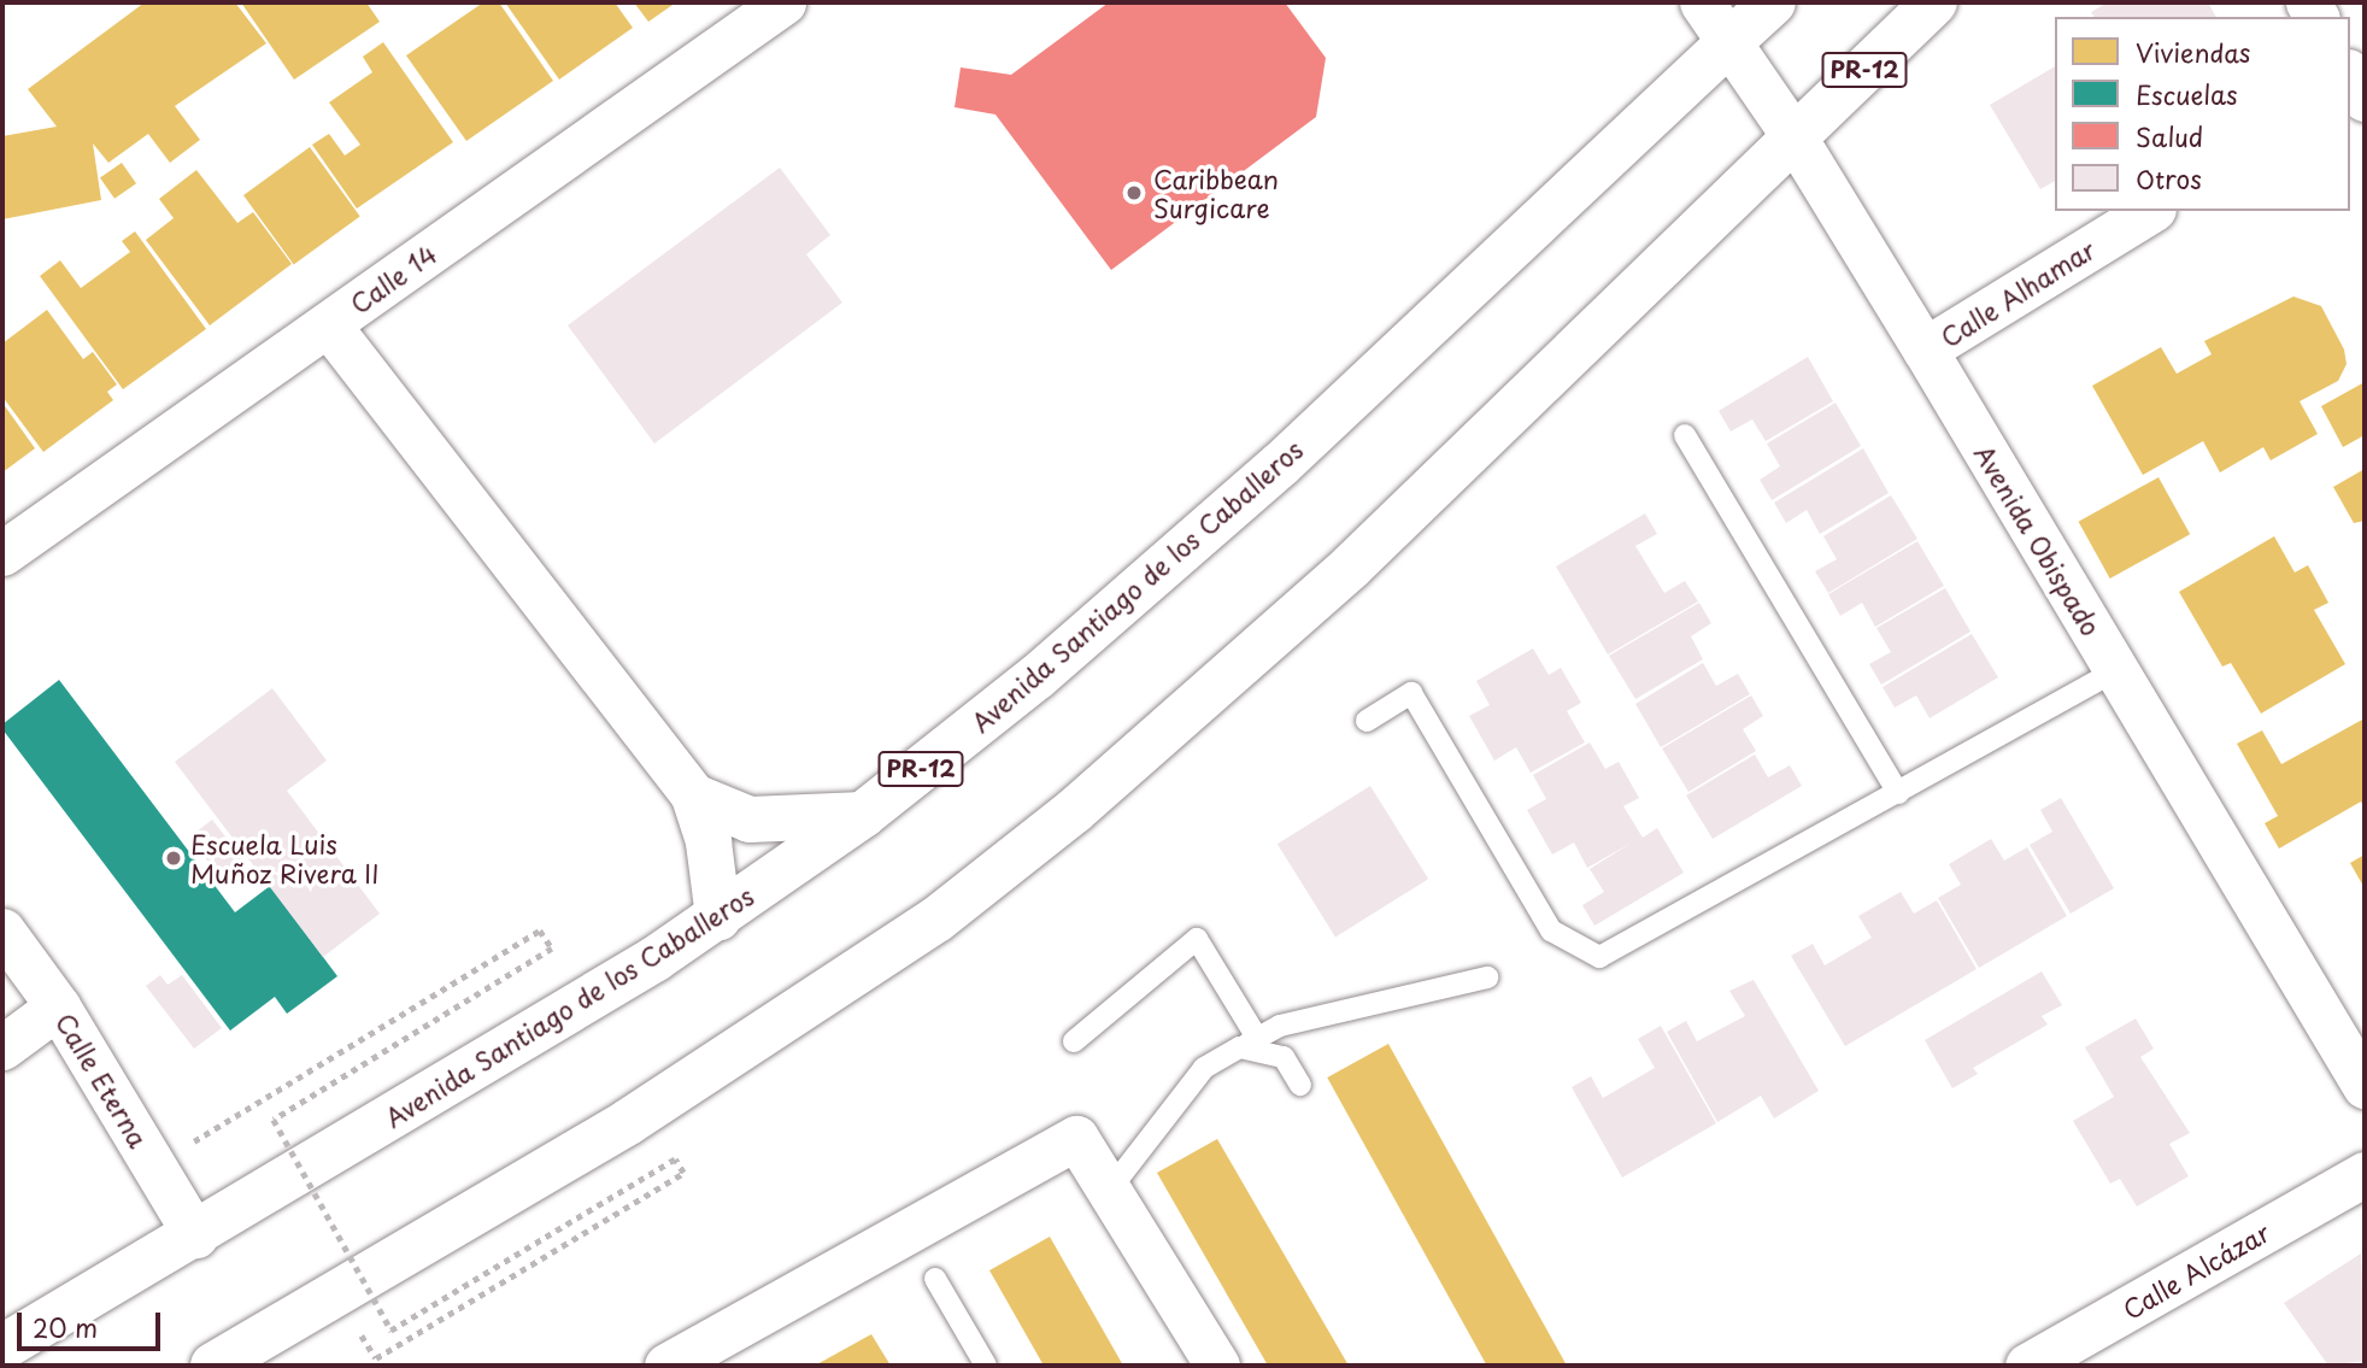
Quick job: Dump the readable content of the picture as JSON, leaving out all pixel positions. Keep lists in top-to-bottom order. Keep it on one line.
{"streets":{"main road":["PR-12","Avenida Santiago de los Caballeros"],"street":["Calle 14","Calle Alhamar","Avenida Obispado","Calle Eterna","Calle Alcázar"]},"crossings":[["PR-12","Avenida Obispado"],["Calle Alhamar","Avenida Obispado"],["Avenida Obispado","Avenida Santiago de los Caballeros"],["Avenida Santiago de los Caballeros","Calle Eterna"]],"places":["Caribbean Surgicare","Escuela Luis Muñoz Rivera II"],"legend":["Viviendas","Escuelas","Salud","Otros"],"scale_bar":"20 m"}
